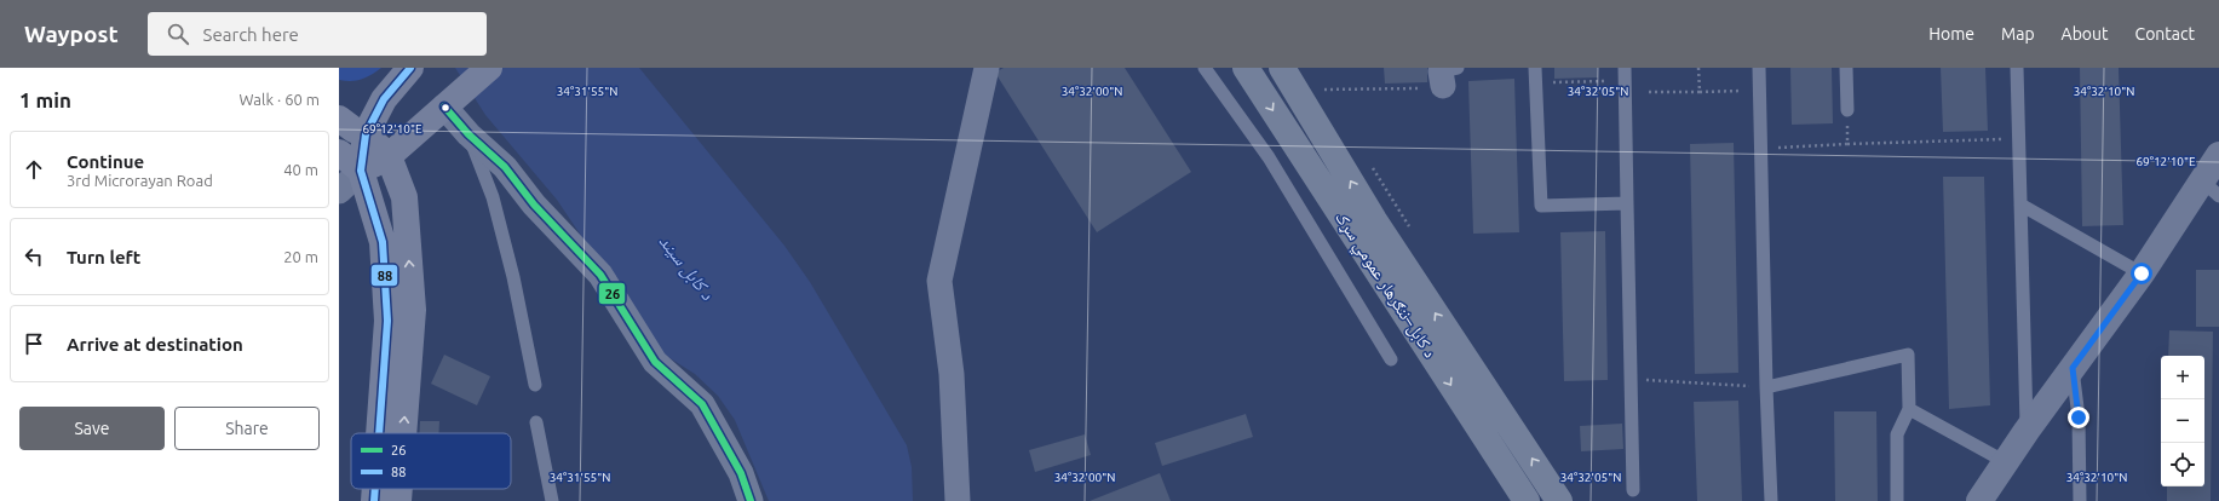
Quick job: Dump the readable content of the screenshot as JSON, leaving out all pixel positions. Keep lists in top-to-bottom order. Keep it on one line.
{"streets":{"highway":["د کابل–ننګرهار عمومي سړک"]},"water":["د کابل سيند"],"lines":["transit line 88","transit line 26"],"legend":["26","88"],"page":{"header":"Waypost","search":"Search here","nav":["Home","Map","About","Contact"],"heading":["1 min","Walk · 60 m"],"list":[["Continue","3rd Microrayan Road","40 m"],["Turn left","20 m"],"Arrive at destination"],"map_buttons":["+","−"],"buttons":["Save","Share"]},"coordinates":["34°31'55\"N","34°32'00\"N","34°32'05\"N","34°32'10\"N","69°12'10\"E"]}
